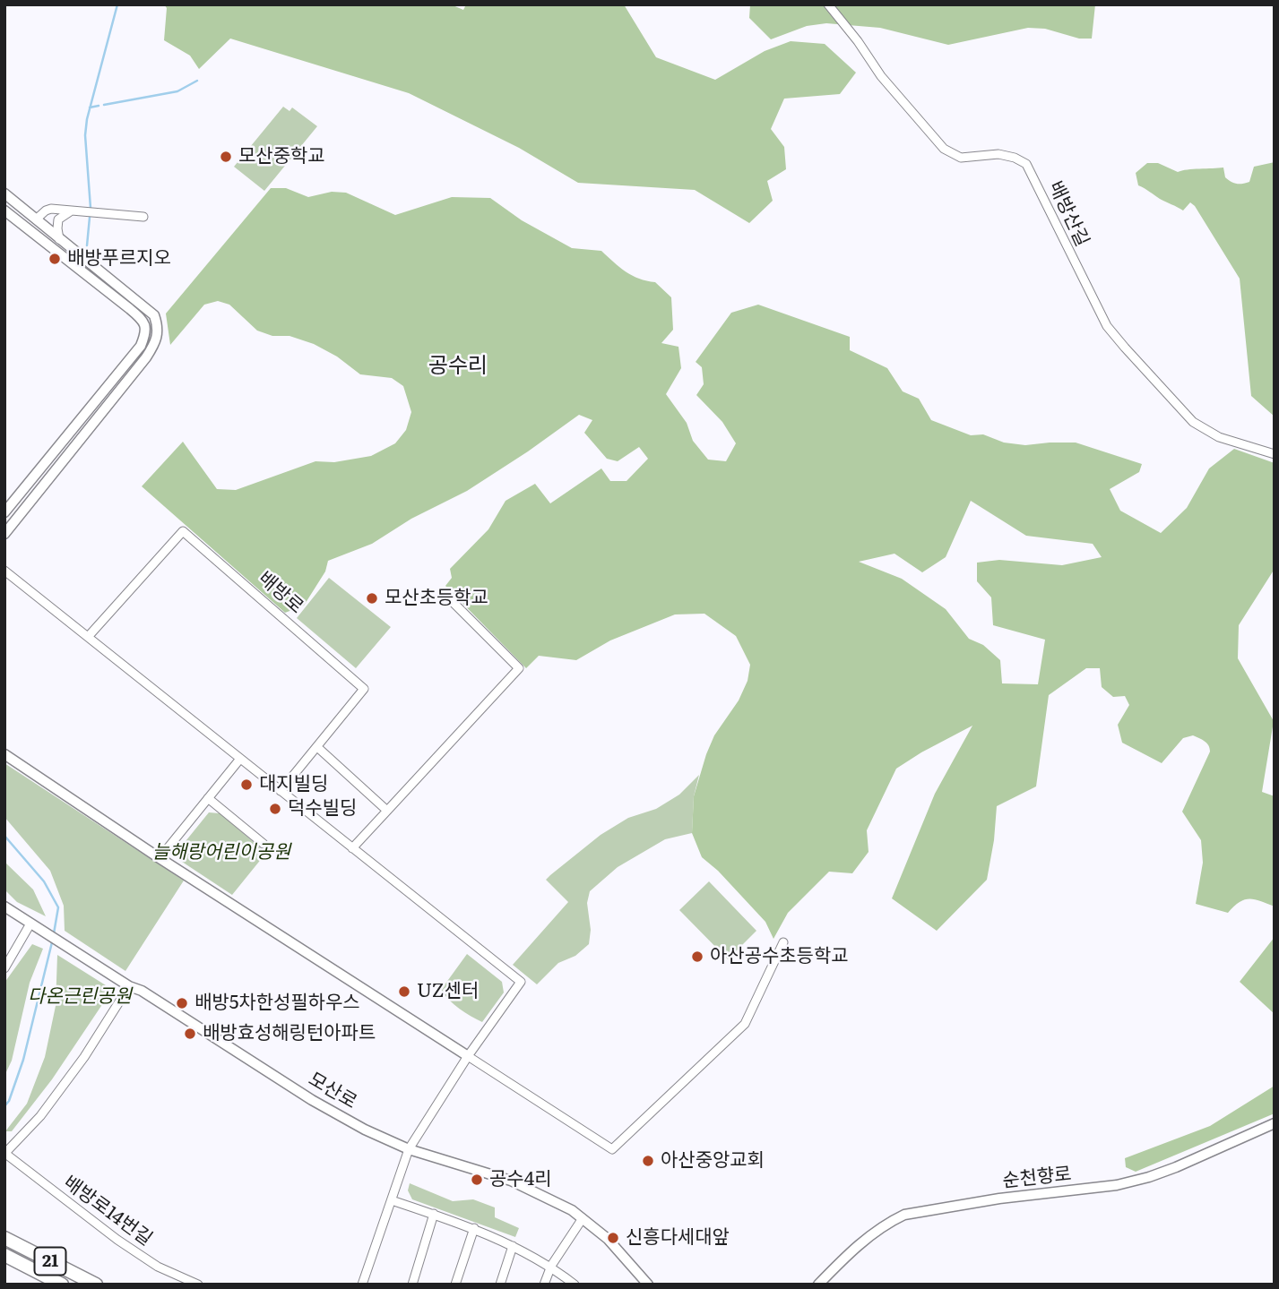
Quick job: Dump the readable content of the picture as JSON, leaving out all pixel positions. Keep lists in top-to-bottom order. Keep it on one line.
{"streets":{"highway":["21"],"street":["배방산길","배방로","모산로","순천향로","배방로14번길"]},"districts":["공수리"],"parks":["늘해랑어린이공원","다온근린공원"],"places":["모산중학교","배방푸르지오","모산초등학교","대지빌딩","덕수빌딩","아산공수초등학교","UZ센터","배방5차한성필하우스","배방효성해링턴아파트","아산중앙교회","공수4리","신흥다세대앞"]}
